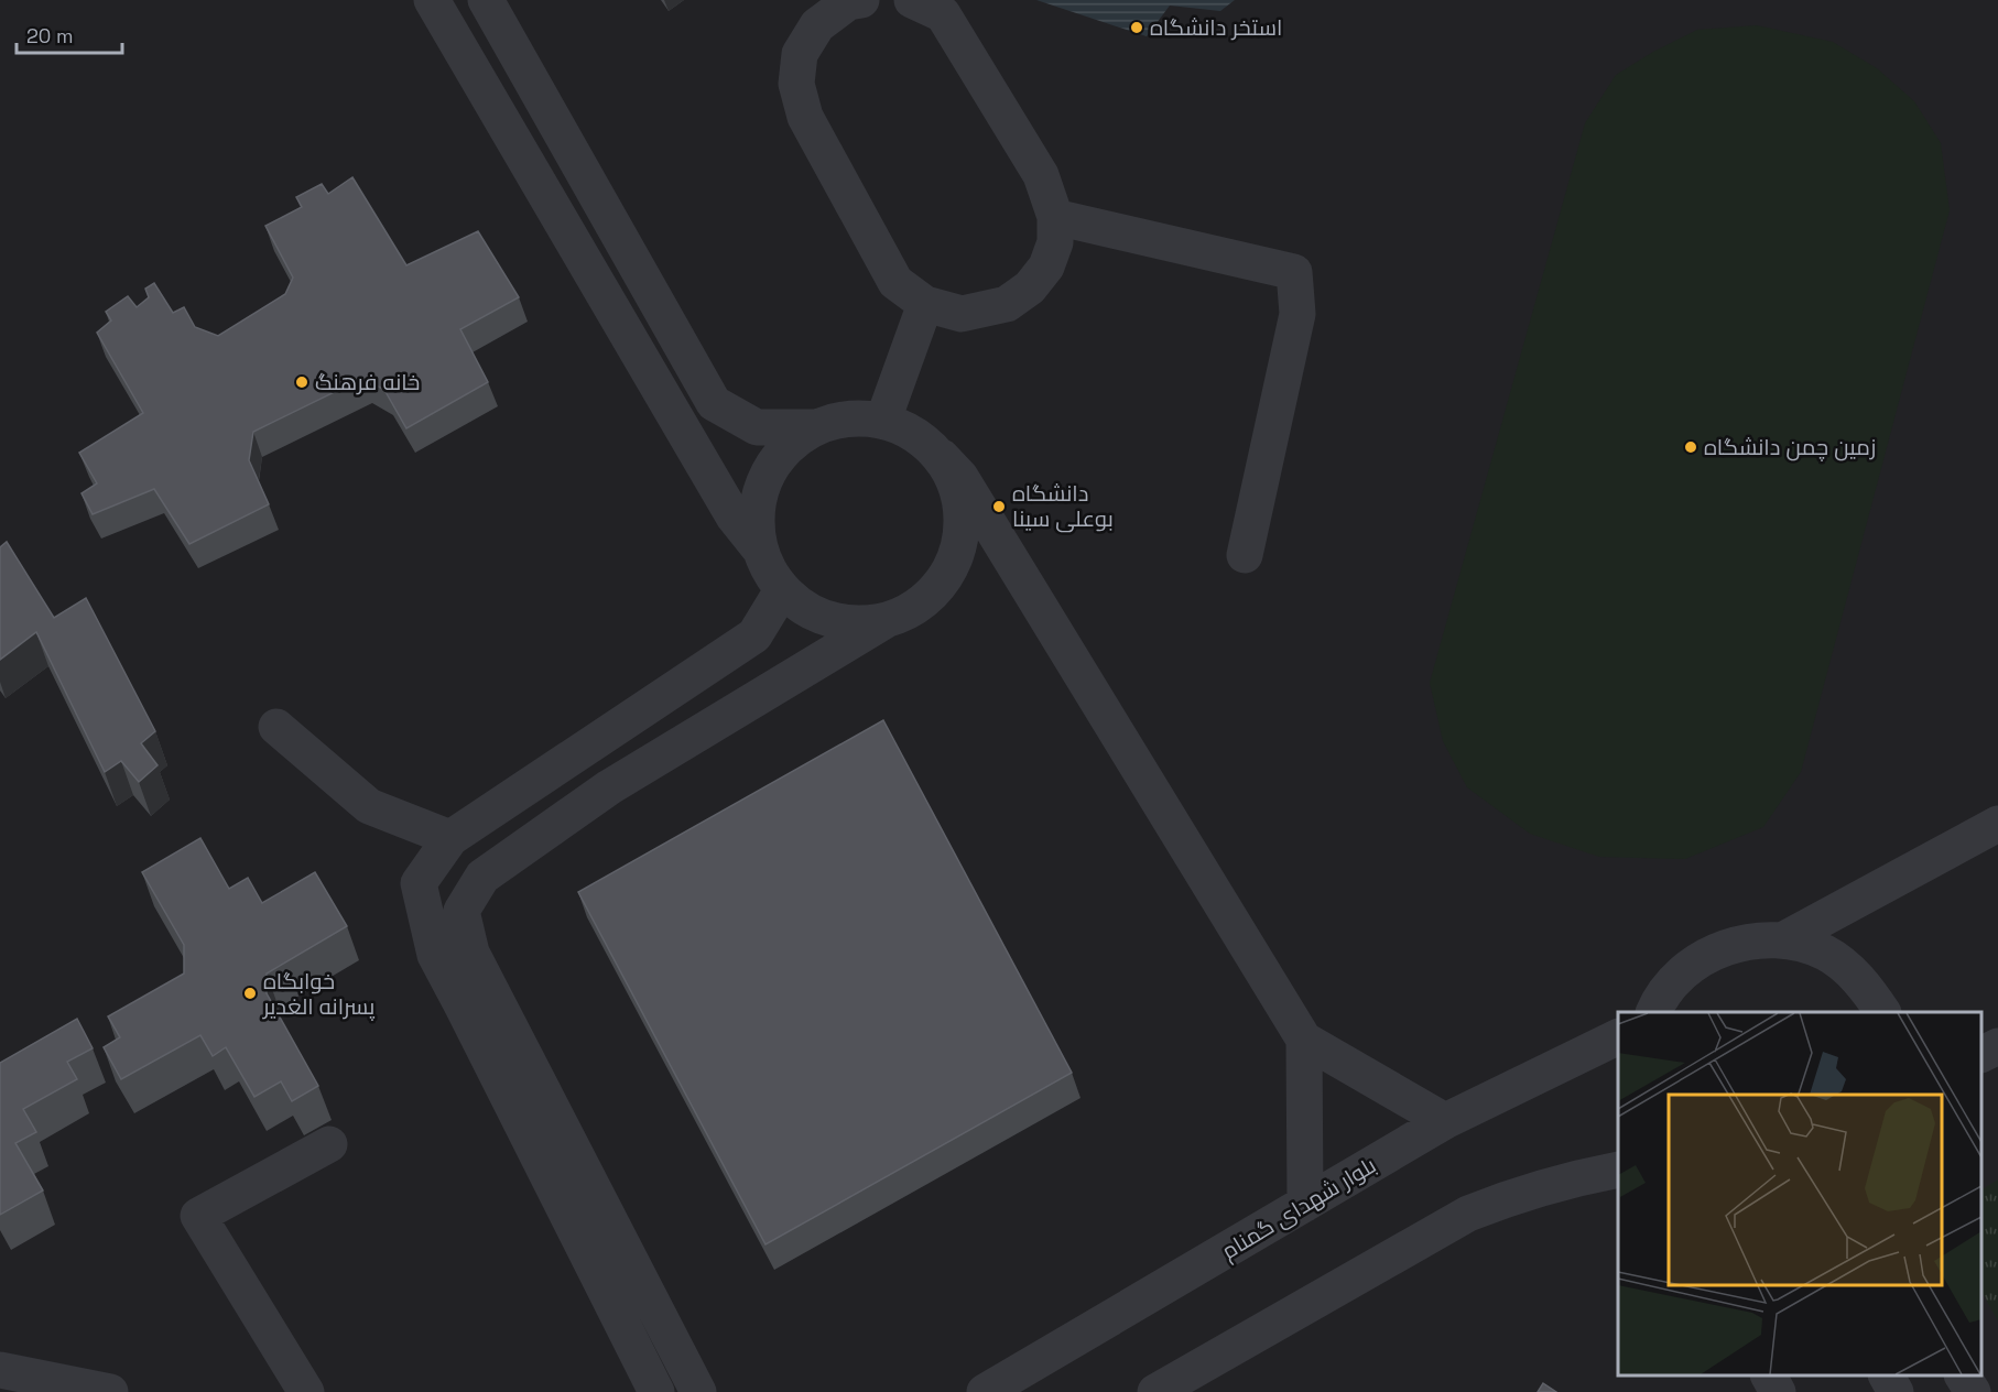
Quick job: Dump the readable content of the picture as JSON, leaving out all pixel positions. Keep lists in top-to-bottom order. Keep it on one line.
{"streets":{"street":["بلوار شهدای گمنام"]},"places":["استخر دانشگاه","خانه فرهنگ","زمین چمن دانشگاه","دانشگاه بوعلی سینا","خوابگاه پسرانه الغدیر"],"scale_bar":"20 m"}
